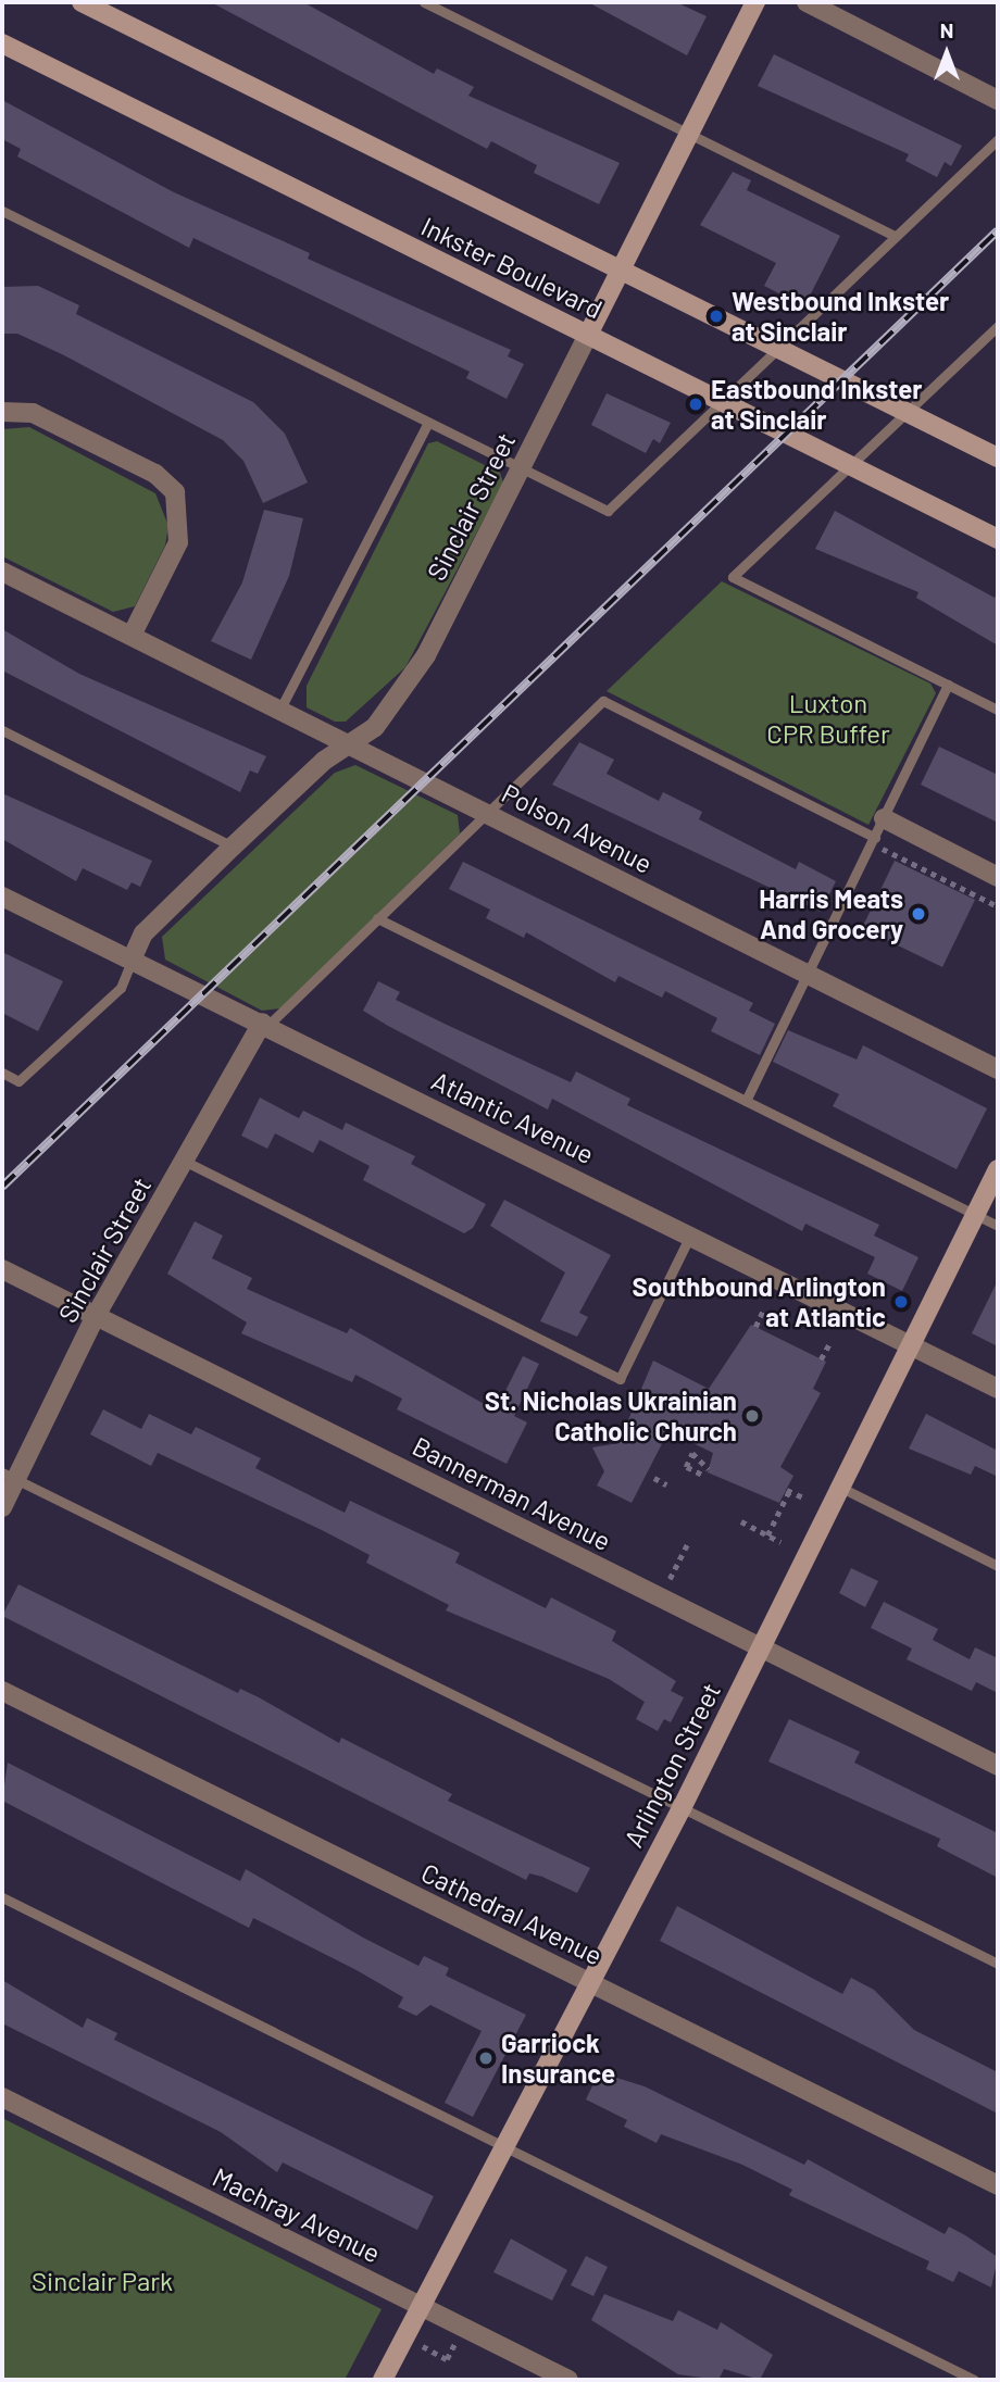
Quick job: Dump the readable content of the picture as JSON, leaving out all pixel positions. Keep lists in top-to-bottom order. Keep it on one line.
{"streets":{"main road":["Inkster Boulevard","Sinclair Street","Arlington Street"],"street":["Polson Avenue","Atlantic Avenue","Bannerman Avenue","Cathedral Avenue","Machray Avenue"]},"crossings":[["Inkster Boulevard","Sinclair Street"],["Sinclair Street","Polson Avenue"],["Sinclair Street","Atlantic Avenue"],["Sinclair Street","Bannerman Avenue"],["Atlantic Avenue","Arlington Street"],["Bannerman Avenue","Arlington Street"],["Arlington Street","Cathedral Avenue"],["Arlington Street","Machray Avenue"]],"parks":["Luxton CPR Buffer","Sinclair Park"],"places":["Westbound Inkster at Sinclair","Eastbound Inkster at Sinclair","Harris Meats And Grocery","Southbound Arlington at Atlantic","St. Nicholas Ukrainian Catholic Church","Garriock Insurance"],"north":"top"}
